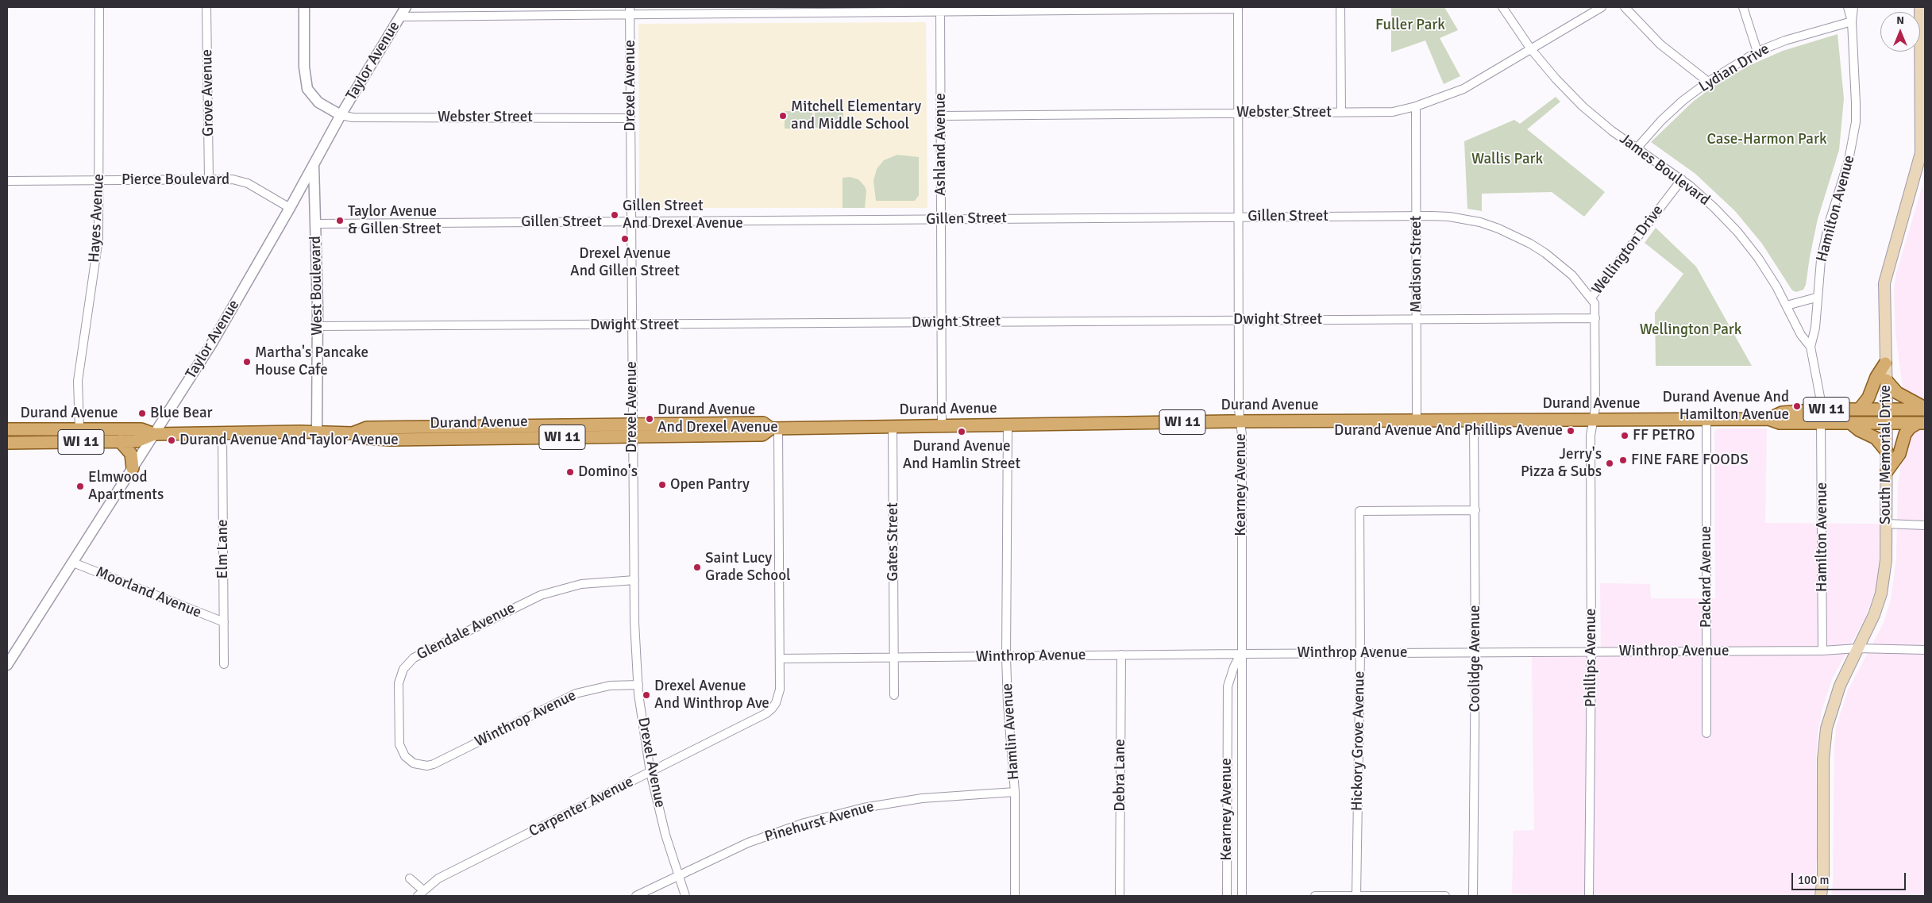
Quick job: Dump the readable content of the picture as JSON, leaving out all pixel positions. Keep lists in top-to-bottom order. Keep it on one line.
{"streets":{"main road":["Durand Avenue","WI 11","South Memorial Drive"],"street":["Taylor Avenue","Lydian Drive","Drexel Avenue","Grove Avenue","Webster Street","Ashland Avenue","James Boulevard","Pierce Boulevard","Hamilton Avenue","Gillen Street","Hayes Avenue","Wellington Drive","Madison Street","West Boulevard","Dwight Street","Kearney Avenue","Gates Street","Elm Lane","Packard Avenue","Moorland Avenue","Glendale Avenue","Winthrop Avenue","Phillips Avenue","Coolidge Avenue","Hamlin Avenue","Hickory Grove Avenue","Debra Lane","Carpenter Avenue","Pinehurst Avenue"]},"crossings":[["Taylor Avenue","Webster Street"],["Taylor Avenue","Pierce Boulevard"],["Taylor Avenue","West Boulevard"],["Taylor Avenue","Durand Avenue"],["Taylor Avenue","Moorland Avenue"],["Lydian Drive","James Boulevard"],["Lydian Drive","Hamilton Avenue"],["Drexel Avenue","Webster Street"],["Drexel Avenue","Gillen Street"],["Drexel Avenue","Dwight Street"],["Drexel Avenue","Durand Avenue"],["Drexel Avenue","Glendale Avenue"],["Drexel Avenue","Winthrop Avenue"],["Drexel Avenue","Carpenter Avenue"],["Drexel Avenue","Pinehurst Avenue"],["Grove Avenue","Pierce Boulevard"],["Webster Street","Ashland Avenue"],["Webster Street","James Boulevard"],["Webster Street","Madison Street"],["Webster Street","Kearney Avenue"],["Ashland Avenue","Gillen Street"],["Ashland Avenue","Dwight Street"],["Ashland Avenue","Durand Avenue"],["James Boulevard","Hamilton Avenue"],["James Boulevard","Wellington Drive"],["Pierce Boulevard","Hayes Avenue"],["Hamilton Avenue","Durand Avenue"],["Hamilton Avenue","Winthrop Avenue"],["Gillen Street","Wellington Drive"],["Gillen Street","Madison Street"],["Gillen Street","West Boulevard"],["Gillen Street","Kearney Avenue"],["Hayes Avenue","Durand Avenue"],["Wellington Drive","Dwight Street"],["Wellington Drive","Durand Avenue"],["Wellington Drive","Phillips Avenue"],["Madison Street","Dwight Street"],["Madison Street","Durand Avenue"],["West Boulevard","Dwight Street"],["West Boulevard","Durand Avenue"],["Dwight Street","Kearney Avenue"],["Durand Avenue","South Memorial Drive"],["Durand Avenue","Kearney Avenue"],["Durand Avenue","Gates Street"],["Durand Avenue","Elm Lane"],["Durand Avenue","Packard Avenue"],["Durand Avenue","Phillips Avenue"],["Durand Avenue","Coolidge Avenue"],["Durand Avenue","Hamlin Avenue"],["Durand Avenue","Carpenter Avenue"],["South Memorial Drive","Winthrop Avenue"],["Kearney Avenue","Winthrop Avenue"],["Gates Street","Winthrop Avenue"],["Elm Lane","Moorland Avenue"],["Packard Avenue","Winthrop Avenue"],["Glendale Avenue","Winthrop Avenue"],["Winthrop Avenue","Phillips Avenue"],["Winthrop Avenue","Coolidge Avenue"],["Winthrop Avenue","Hamlin Avenue"],["Winthrop Avenue","Hickory Grove Avenue"],["Winthrop Avenue","Debra Lane"],["Winthrop Avenue","Carpenter Avenue"],["Coolidge Avenue","Hickory Grove Avenue"],["Hamlin Avenue","Pinehurst Avenue"]],"parks":["Fuller Park","Case-Harmon Park","Wallis Park","Wellington Park"],"places":["Mitchell Elementary and Middle School","Gillen Street And Drexel Avenue","Taylor Avenue & Gillen Street","Drexel Avenue And Gillen Street","Martha's Pancake House Cafe","Durand Avenue And Hamilton Avenue","Blue Bear","Durand Avenue And Drexel Avenue","Durand Avenue And Phillips Avenue","Durand Avenue And Hamlin Street","FF PETRO","Durand Avenue And Taylor Avenue","FINE FARE FOODS","Jerry's Pizza & Subs","Domino's","Open Pantry","Elmwood Apartments","Saint Lucy Grade School","Drexel Avenue And Winthrop Ave"],"scale_bar":"100 m","north":"top"}
